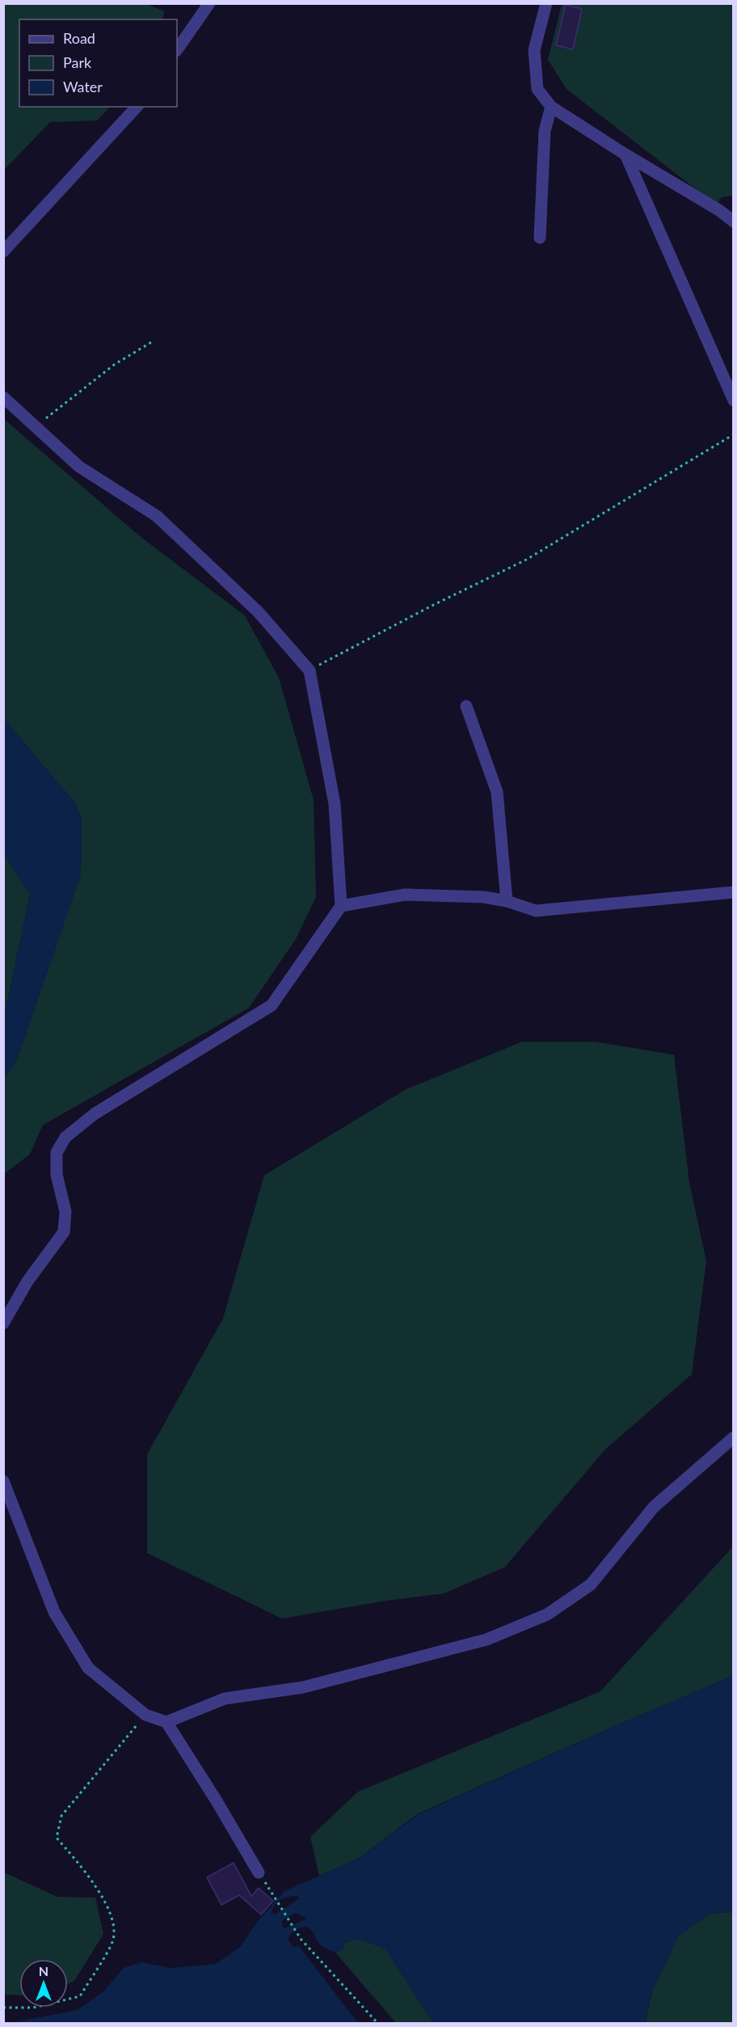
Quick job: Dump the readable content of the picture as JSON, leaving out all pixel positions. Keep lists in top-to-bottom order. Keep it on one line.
{"legend":["Road","Park","Water"],"north":"top"}
